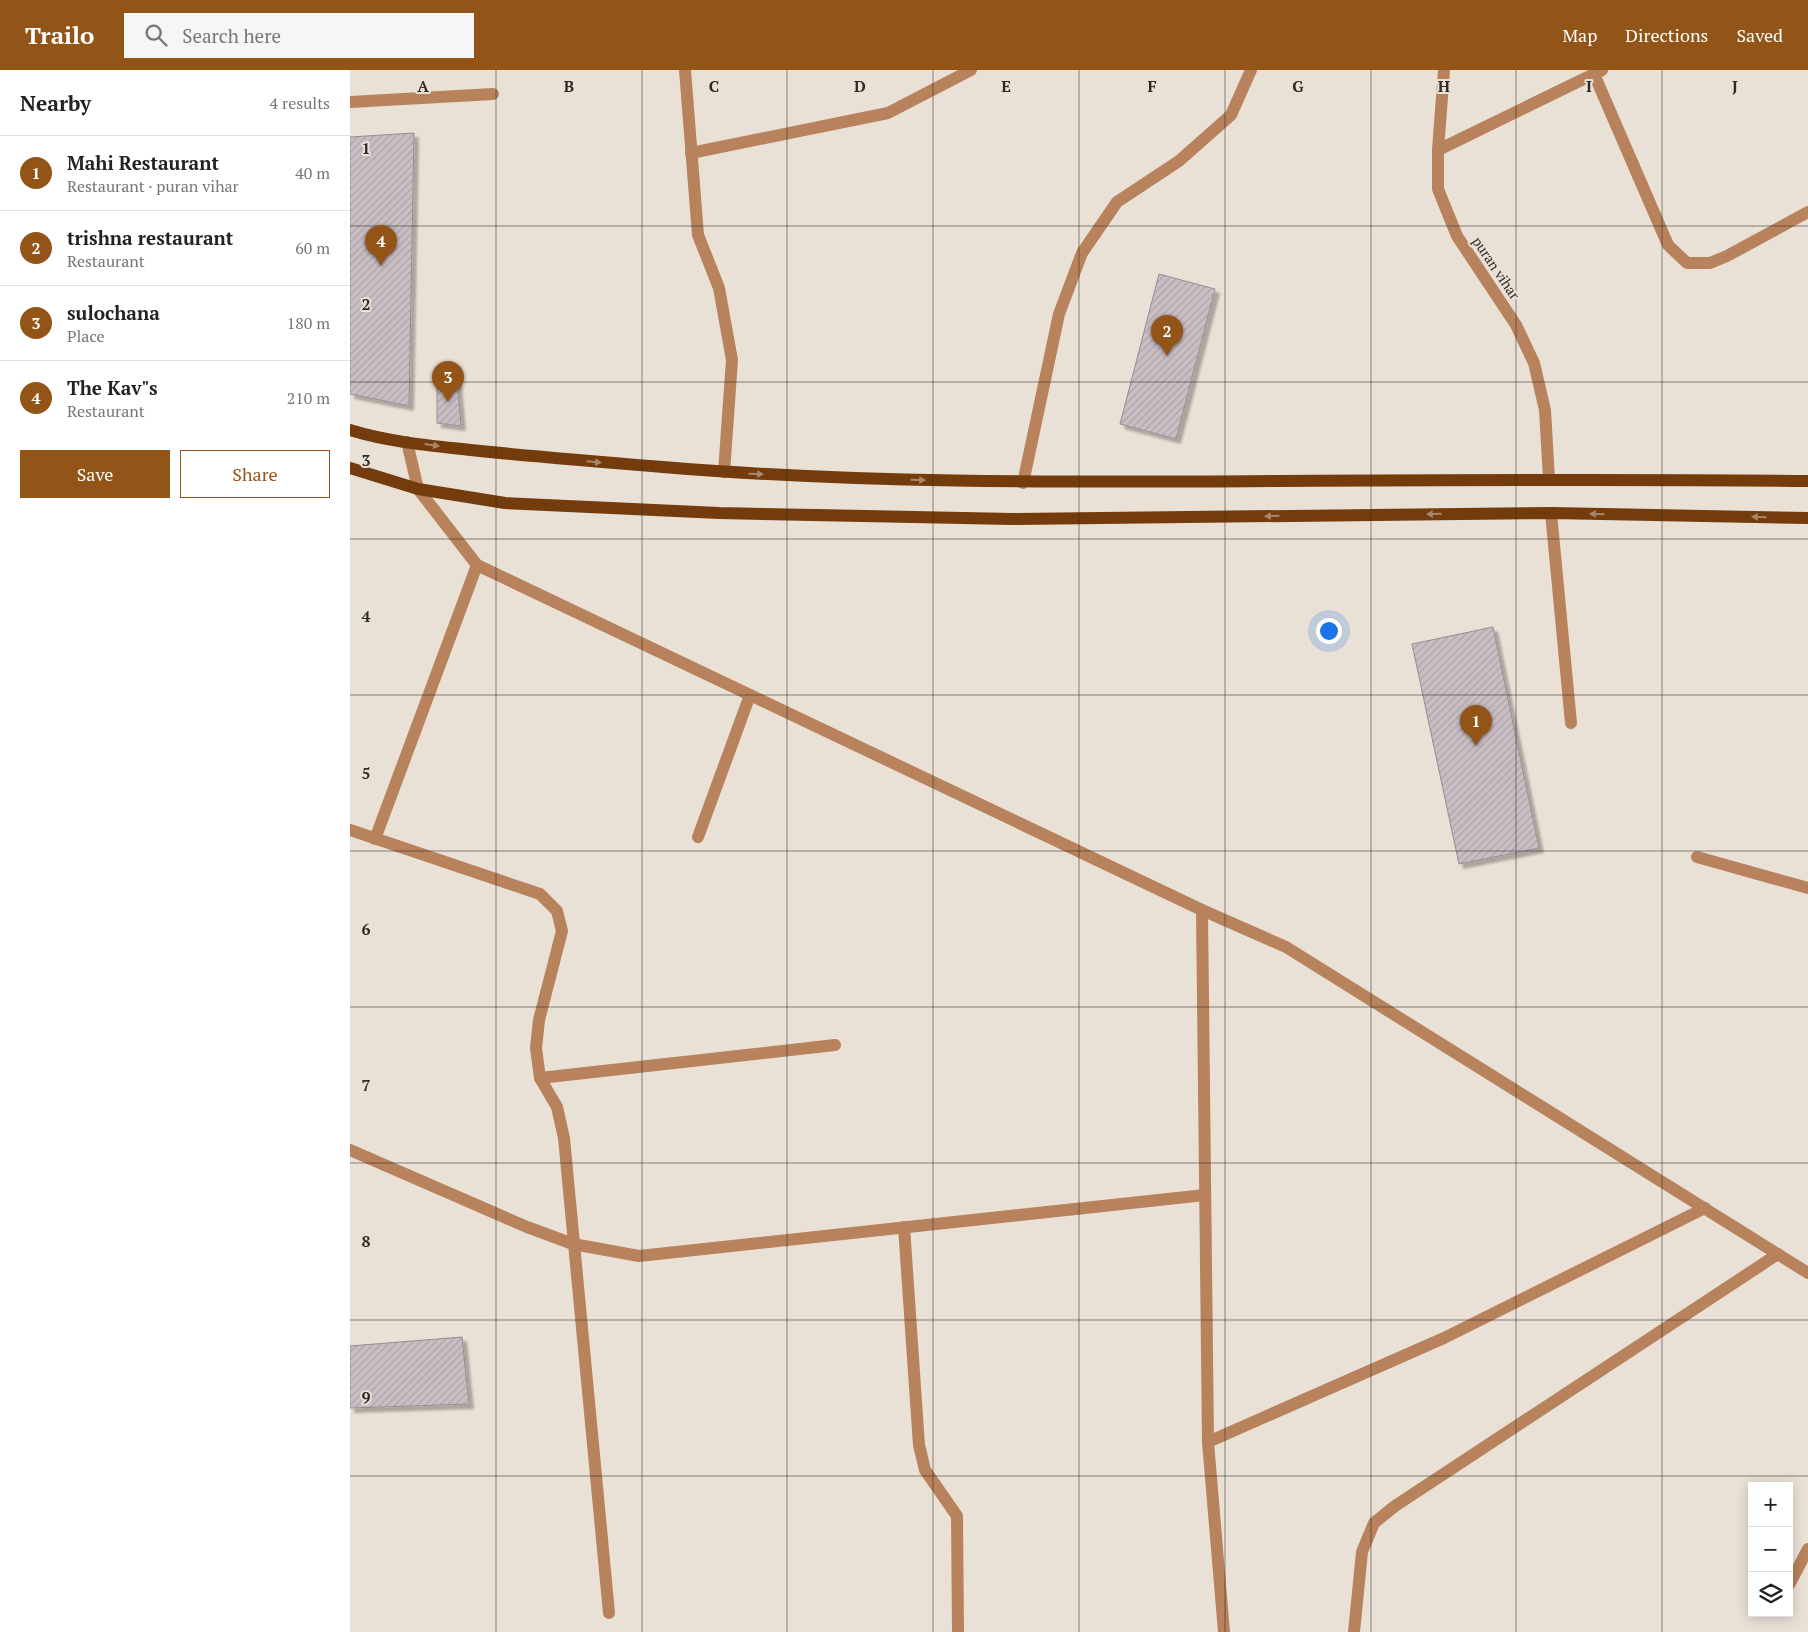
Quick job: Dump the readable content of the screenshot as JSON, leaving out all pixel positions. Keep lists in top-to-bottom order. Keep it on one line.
{"streets":{"street":["puran vihar"]},"page":{"header":"Trailo","search":"Search here","nav":["Map","Directions","Saved"],"heading":["Nearby","4 results"],"list":[{"mark":"1","name":"Mahi Restaurant","note":"Restaurant · puran vihar","value":"40 m"},{"mark":"2","name":"trishna restaurant","note":"Restaurant","value":"60 m"},{"mark":"3","name":"sulochana","note":"Place","value":"180 m"},{"mark":"4","name":"The Kav\"s","note":"Restaurant","value":"210 m"}],"pins":["4","2","3","1"],"buttons":["Save","Share"],"map_buttons":["+","−"]},"grid":{"columns":["A","B","C","D","E","F","G","H","I","J"],"rows":["1","2","3","4","5","6","7","8","9"]}}
